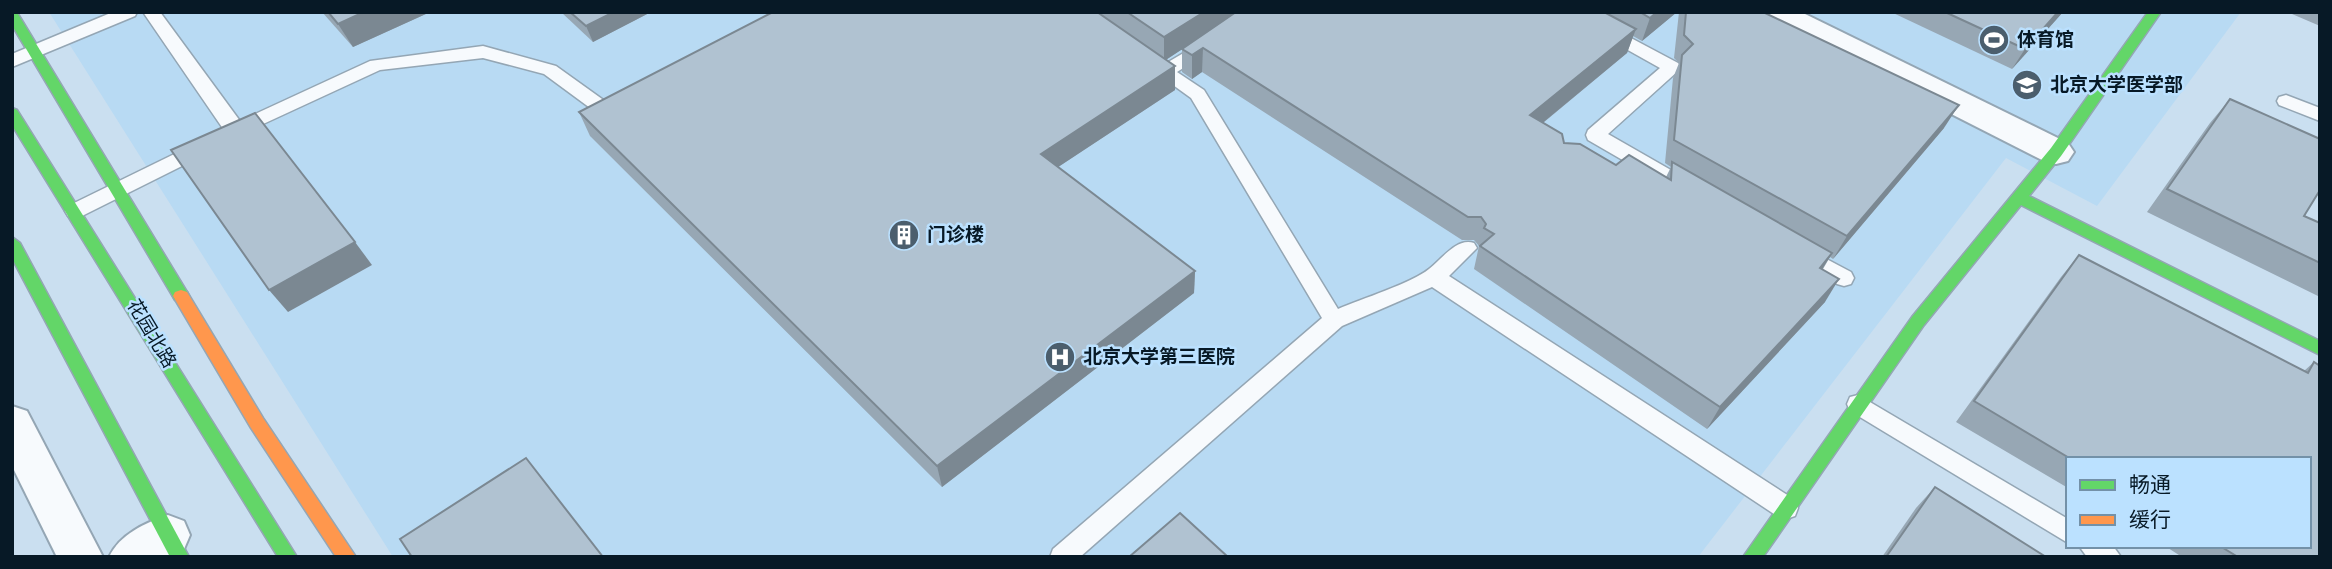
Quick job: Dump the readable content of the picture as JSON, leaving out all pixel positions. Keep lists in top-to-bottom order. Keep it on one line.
{"streets":{"street":["花园北路"]},"places":{"sports":["体育馆"],"school or university":["北京大学医学部"],"building":["门诊楼"],"hospital":["北京大学第三医院"]},"legend":["畅通","缓行"]}
